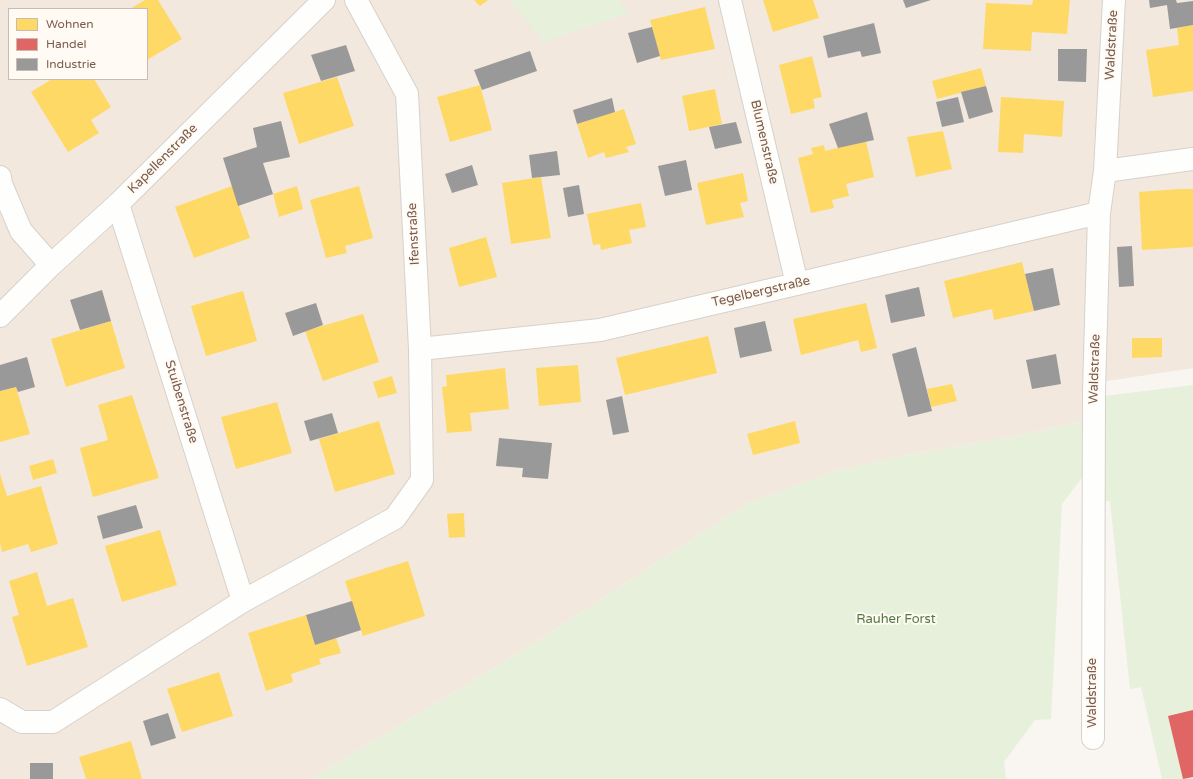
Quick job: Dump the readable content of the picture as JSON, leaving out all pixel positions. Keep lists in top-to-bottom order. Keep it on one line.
{"streets":{"street":["Waldstraße","Blumenstraße","Kapellenstraße","Ifenstraße","Tegelbergstraße","Stuibenstraße"]},"crossings":[["Waldstraße","Tegelbergstraße"],["Blumenstraße","Tegelbergstraße"],["Kapellenstraße","Stuibenstraße"],["Ifenstraße","Tegelbergstraße"],["Ifenstraße","Stuibenstraße"]],"parks":["Rauher Forst"],"legend":["Wohnen","Handel","Industrie"]}
